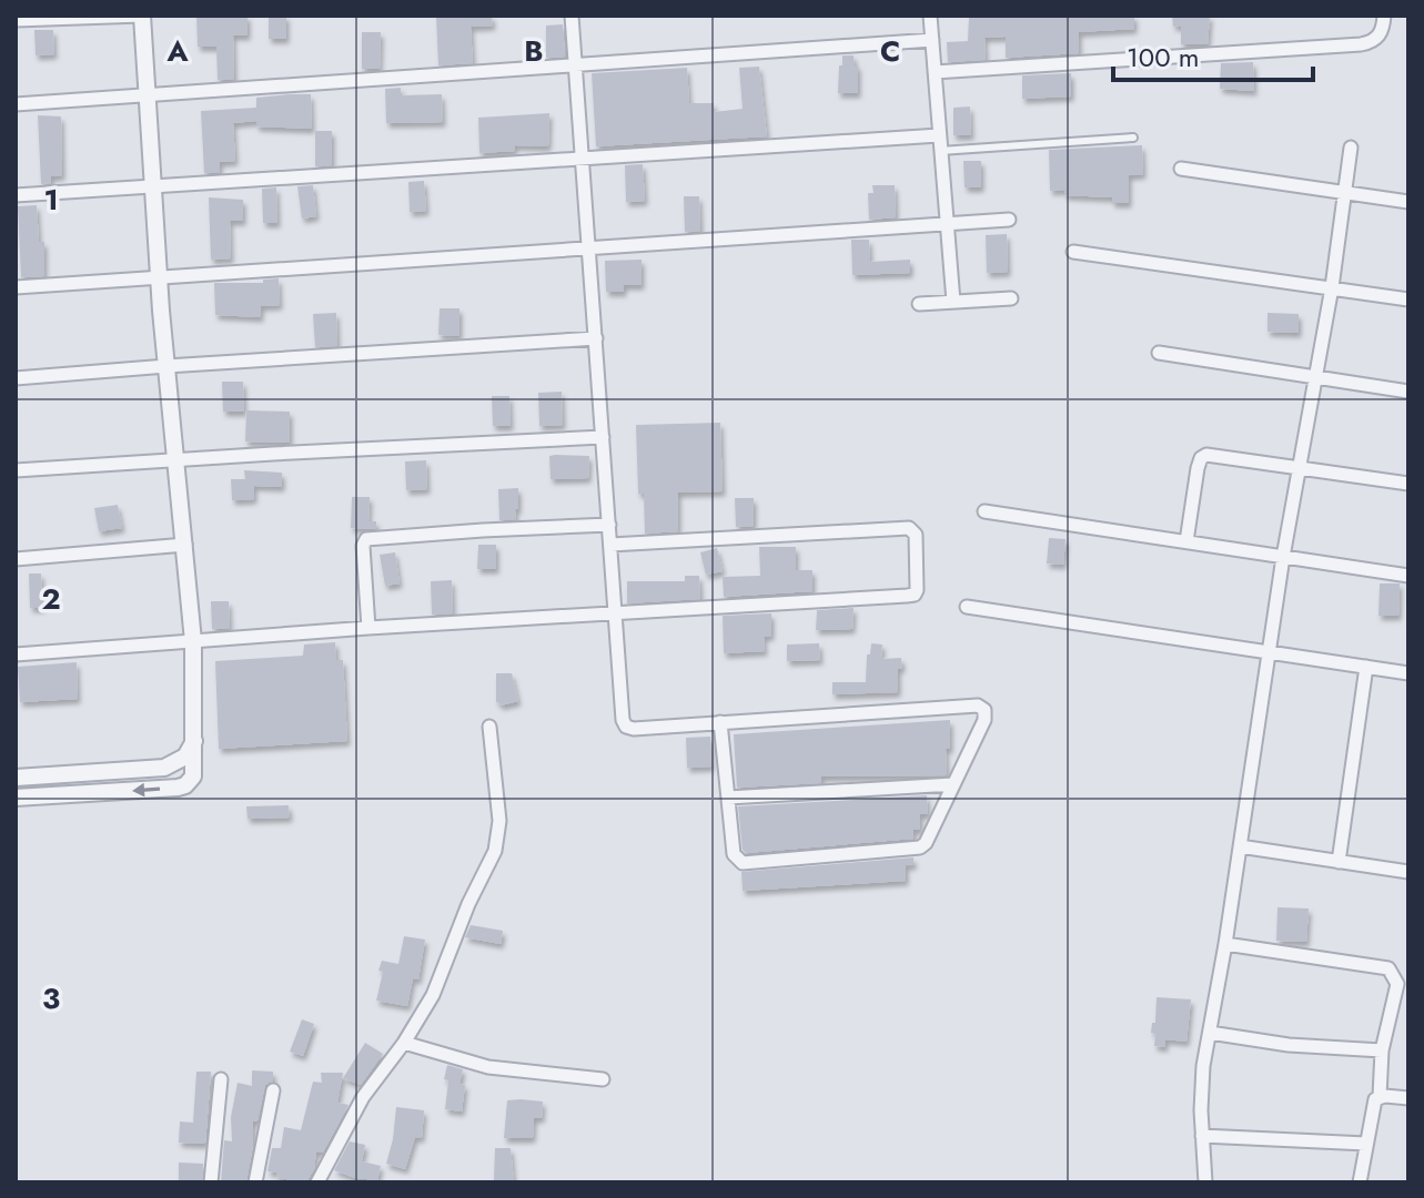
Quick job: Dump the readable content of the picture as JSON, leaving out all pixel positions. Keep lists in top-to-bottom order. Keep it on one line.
{"scale_bar":"100 m","grid":{"columns":["A","B","C"],"rows":["1","2","3"]}}
